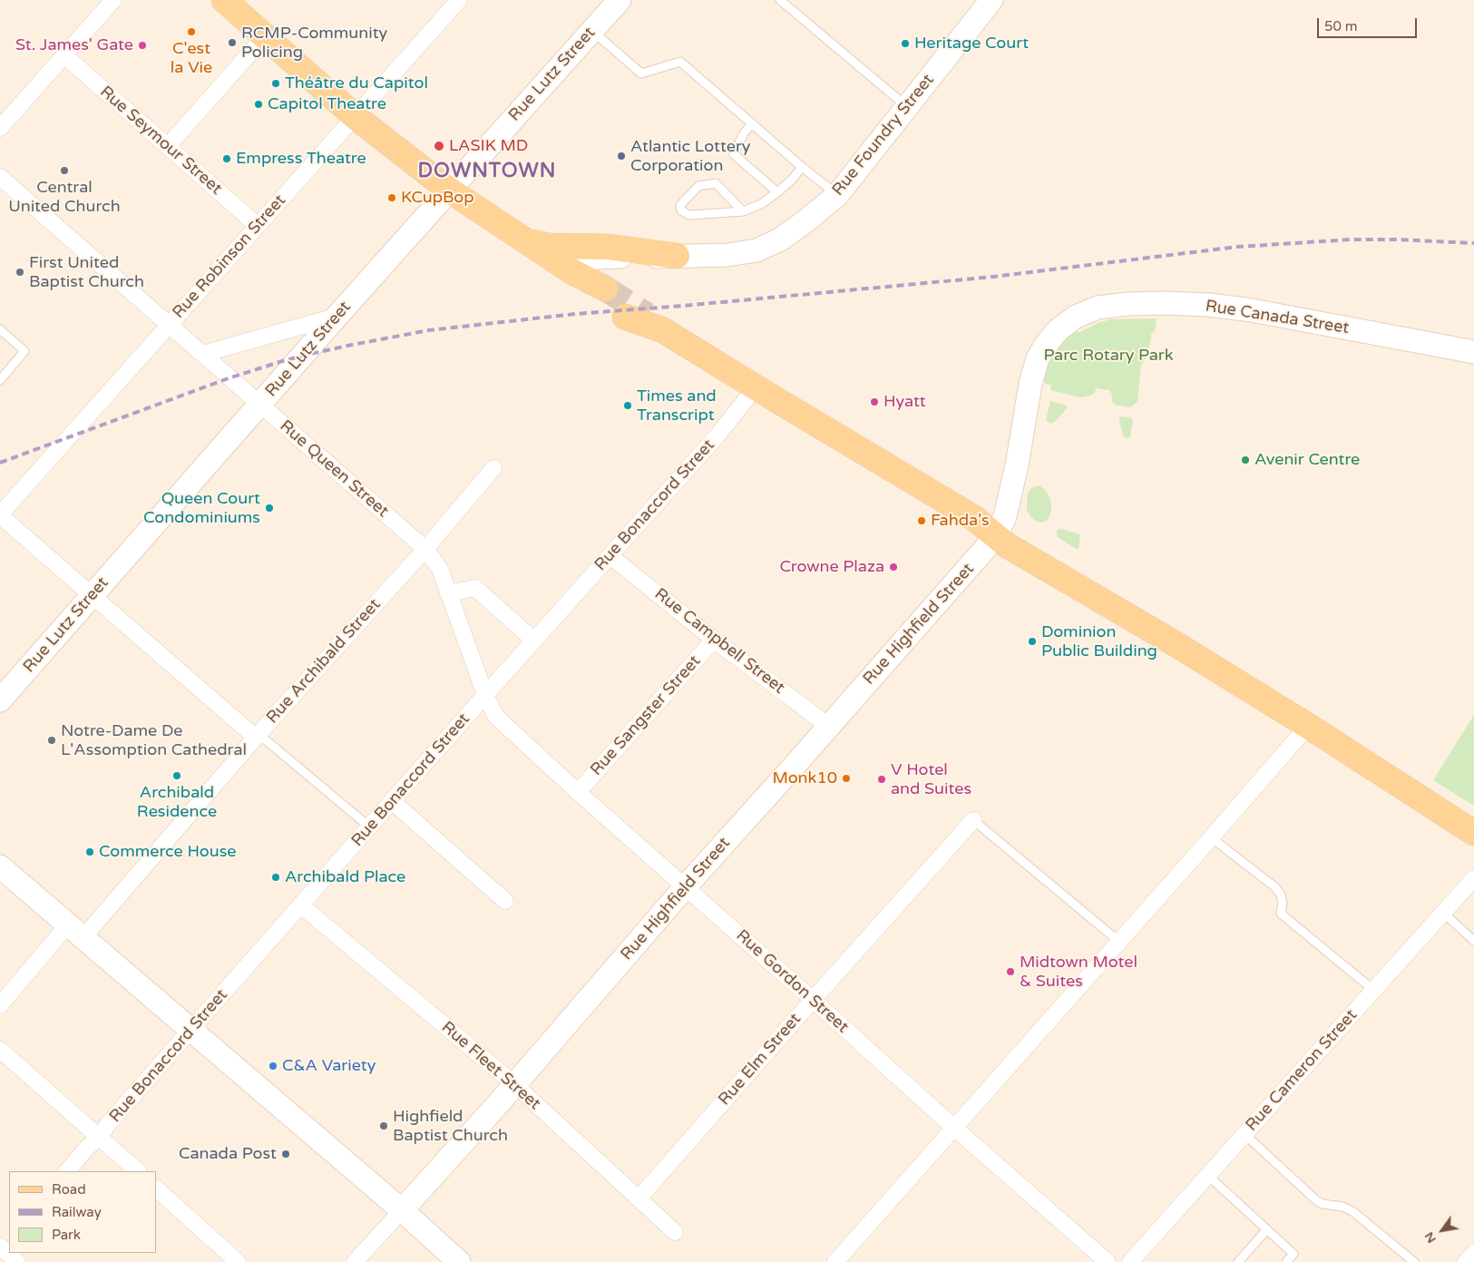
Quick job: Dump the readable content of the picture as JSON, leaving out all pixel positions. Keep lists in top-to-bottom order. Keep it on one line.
{"streets":{"street":["Rue Lutz Street","Rue Foundry Street","Rue Seymour Street","Rue Robinson Street","Rue Canada Street","Rue Queen Street","Rue Bonaccord Street","Rue Highfield Street","Rue Campbell Street","Rue Archibald Street","Rue Sangster Street","Rue Gordon Street","Rue Elm Street","Rue Fleet Street","Rue Cameron Street"]},"crossings":[["Rue Lutz Street","Rue Queen Street"],["Rue Seymour Street","Rue Robinson Street"],["Rue Robinson Street","Rue Queen Street"],["Rue Canada Street","Rue Highfield Street"],["Rue Queen Street","Rue Bonaccord Street"],["Rue Queen Street","Rue Archibald Street"],["Rue Queen Street","Rue Gordon Street"],["Rue Bonaccord Street","Rue Campbell Street"],["Rue Bonaccord Street","Rue Gordon Street"],["Rue Bonaccord Street","Rue Fleet Street"],["Rue Highfield Street","Rue Campbell Street"],["Rue Highfield Street","Rue Gordon Street"],["Rue Highfield Street","Rue Fleet Street"],["Rue Campbell Street","Rue Sangster Street"],["Rue Sangster Street","Rue Gordon Street"],["Rue Gordon Street","Rue Elm Street"],["Rue Elm Street","Rue Fleet Street"]],"districts":["DOWNTOWN"],"parks":["Parc Rotary Park"],"places":["C'est la Vie","RCMP-Community Policing","Heritage Court","St. James' Gate","Théâtre du Capitol","Capitol Theatre","LASIK MD","Atlantic Lottery Corporation","Empress Theatre","Central United Church","KCupBop","First United Baptist Church","Hyatt","Times and Transcript","Avenir Centre","Queen Court Condominiums","Fahda's","Crowne Plaza","Dominion Public Building","Notre-Dame De L'Assomption Cathedral","Archibald Residence","Monk10","V Hotel and Suites","Commerce House","Archibald Place","Midtown Motel & Suites","C&A Variety","Highfield Baptist Church","Canada Post"],"legend":["Road","Railway","Park"],"scale_bar":"50 m","north":"bottom left"}
